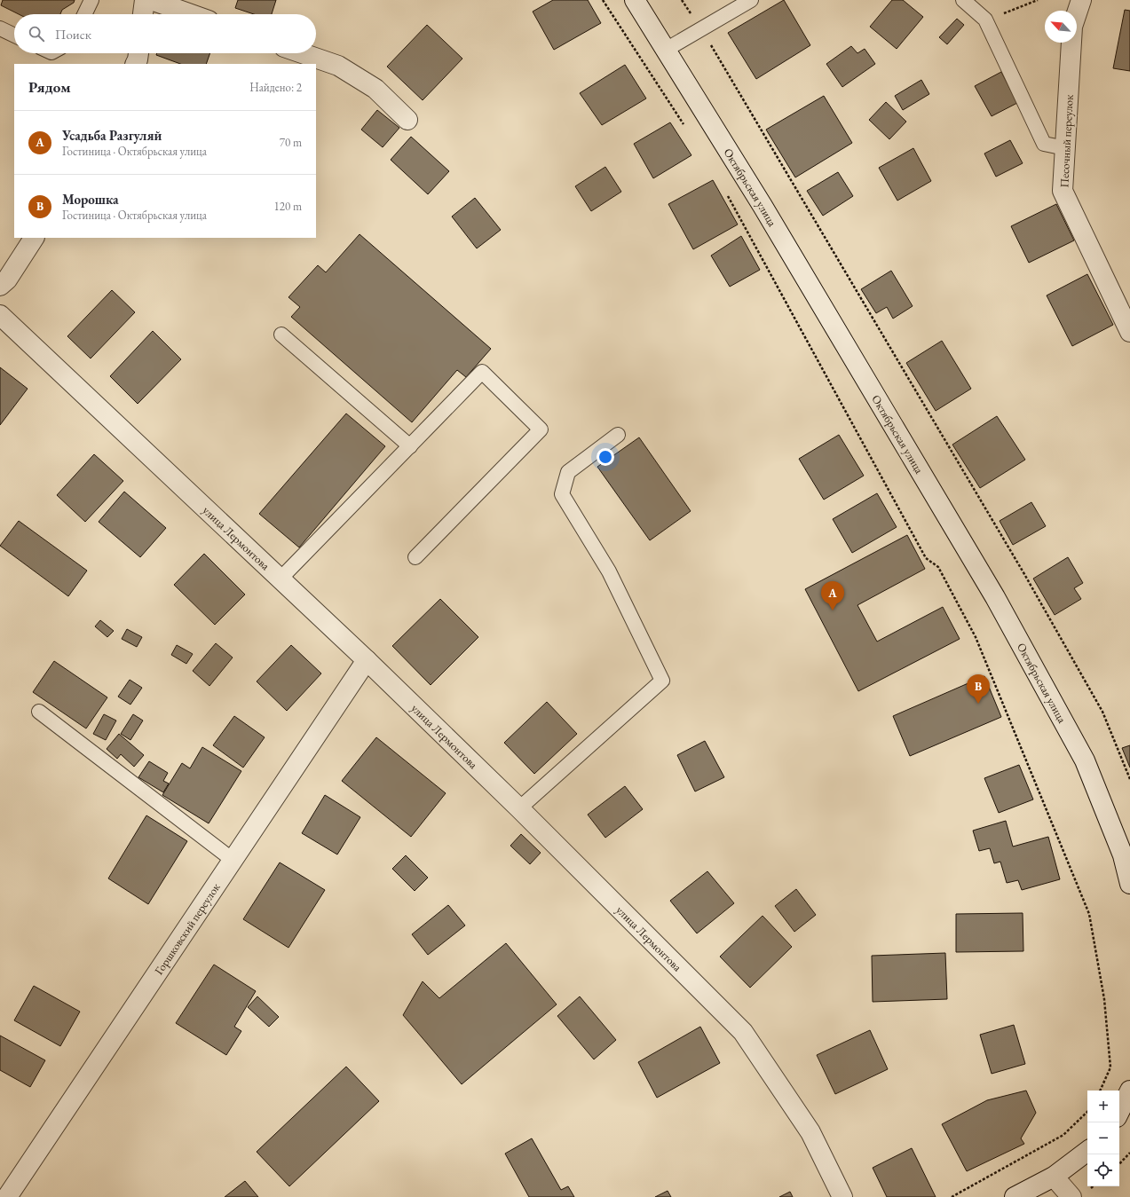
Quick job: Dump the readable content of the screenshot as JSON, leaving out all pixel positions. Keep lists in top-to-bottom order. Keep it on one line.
{"streets":{"street":["Песочный переулок","Октябрьская улица","улица Лермонтова","Горшковский переулок"]},"crossings":[["улица Лермонтова","Горшковский переулок"]],"north":"top left","page":{"search":"Поиск","heading":["Рядом","Найдено: 2"],"list":[{"mark":"A","name":"Усадьба Разгуляй","note":"Гостиница · Октябрьская улица","value":"70 m"},{"mark":"B","name":"Морошка","note":"Гостиница · Октябрьская улица","value":"120 m"}],"pins":["A","B"],"map_buttons":["+","−"]}}
